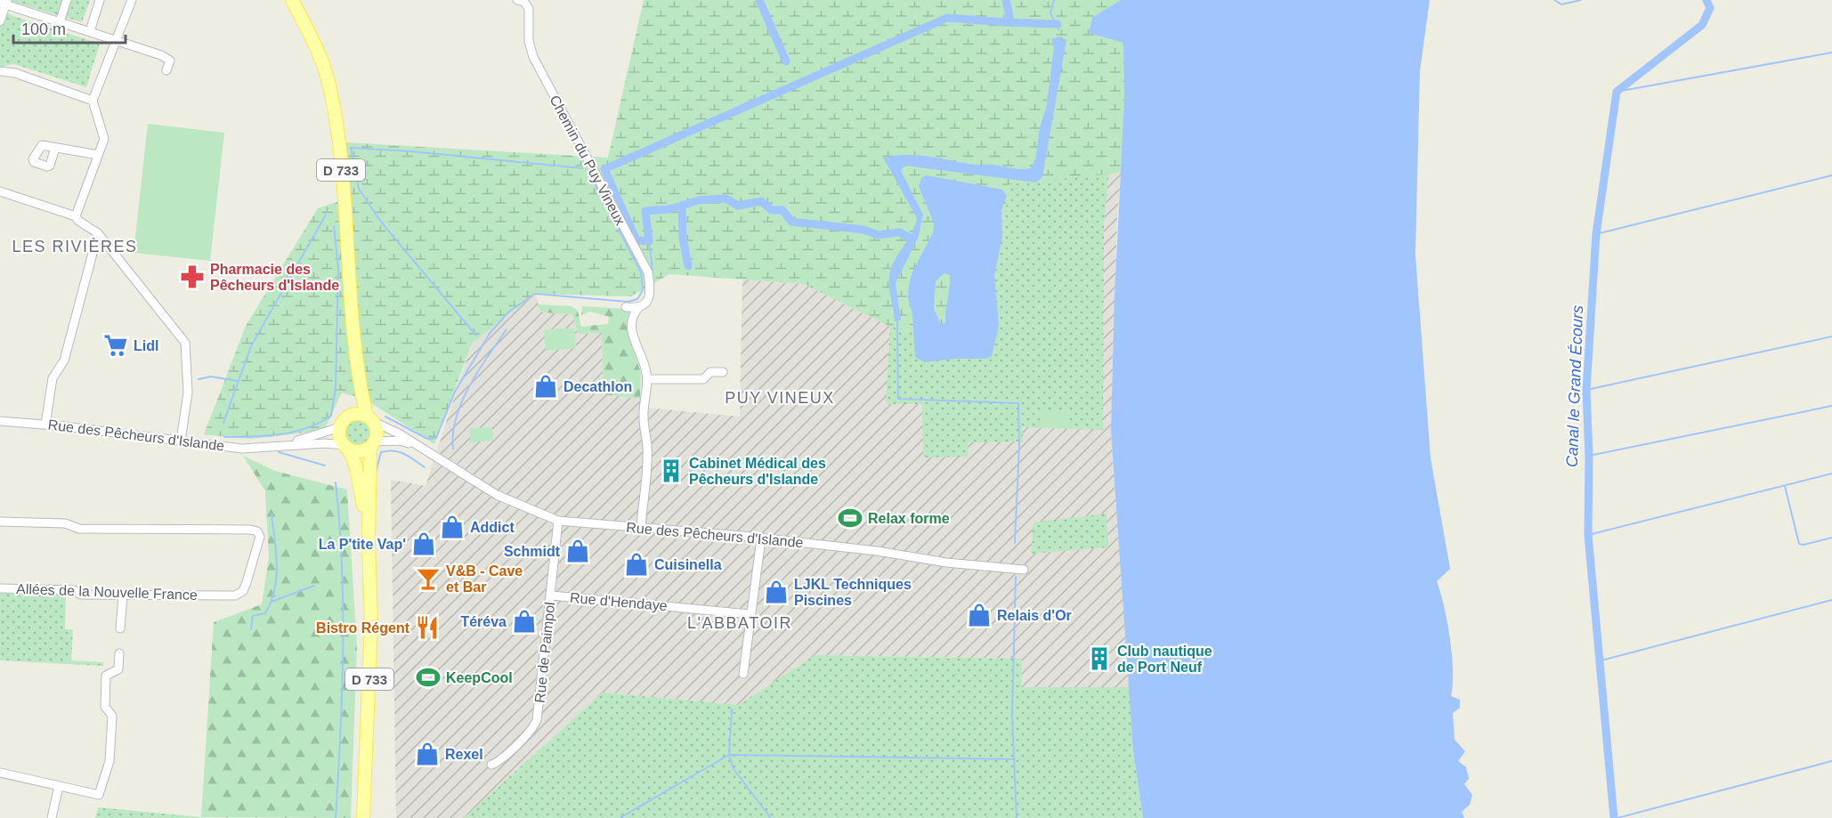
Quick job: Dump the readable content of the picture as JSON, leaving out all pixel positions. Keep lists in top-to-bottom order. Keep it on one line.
{"streets":{"main road":["D 733"],"street":["Chemin du Puy Vineux","Rue des Pêcheurs d'Islande","Allées de la Nouvelle France","Rue d'Hendaye","Rue de Paimpol"]},"crossings":[["D 733","Rue des Pêcheurs d'Islande"],["Rue des Pêcheurs d'Islande","Rue de Paimpol"],["Rue d'Hendaye","Rue de Paimpol"]],"districts":["LES RIVIÈRES","PUY VINEUX","L'ABBATOIR"],"water":["Canal le Grand Écours"],"places":{"pharmacy":["Pharmacie des Pêcheurs d'Islande"],"supermarket":["Lidl"],"shop":["Decathlon","Addict","La P'tite Vap'","Schmidt","Cuisinella","LJKL Techniques Piscines","Relais d'Or","Téréva","Rexel"],"building":["Cabinet Médical des Pêcheurs d'Islande","Club nautique de Port Neuf"],"sports":["Relax forme","KeepCool"],"bar":["V&B - Cave et Bar"],"restaurant":["Bistro Régent"]},"scale_bar":"100 m"}
